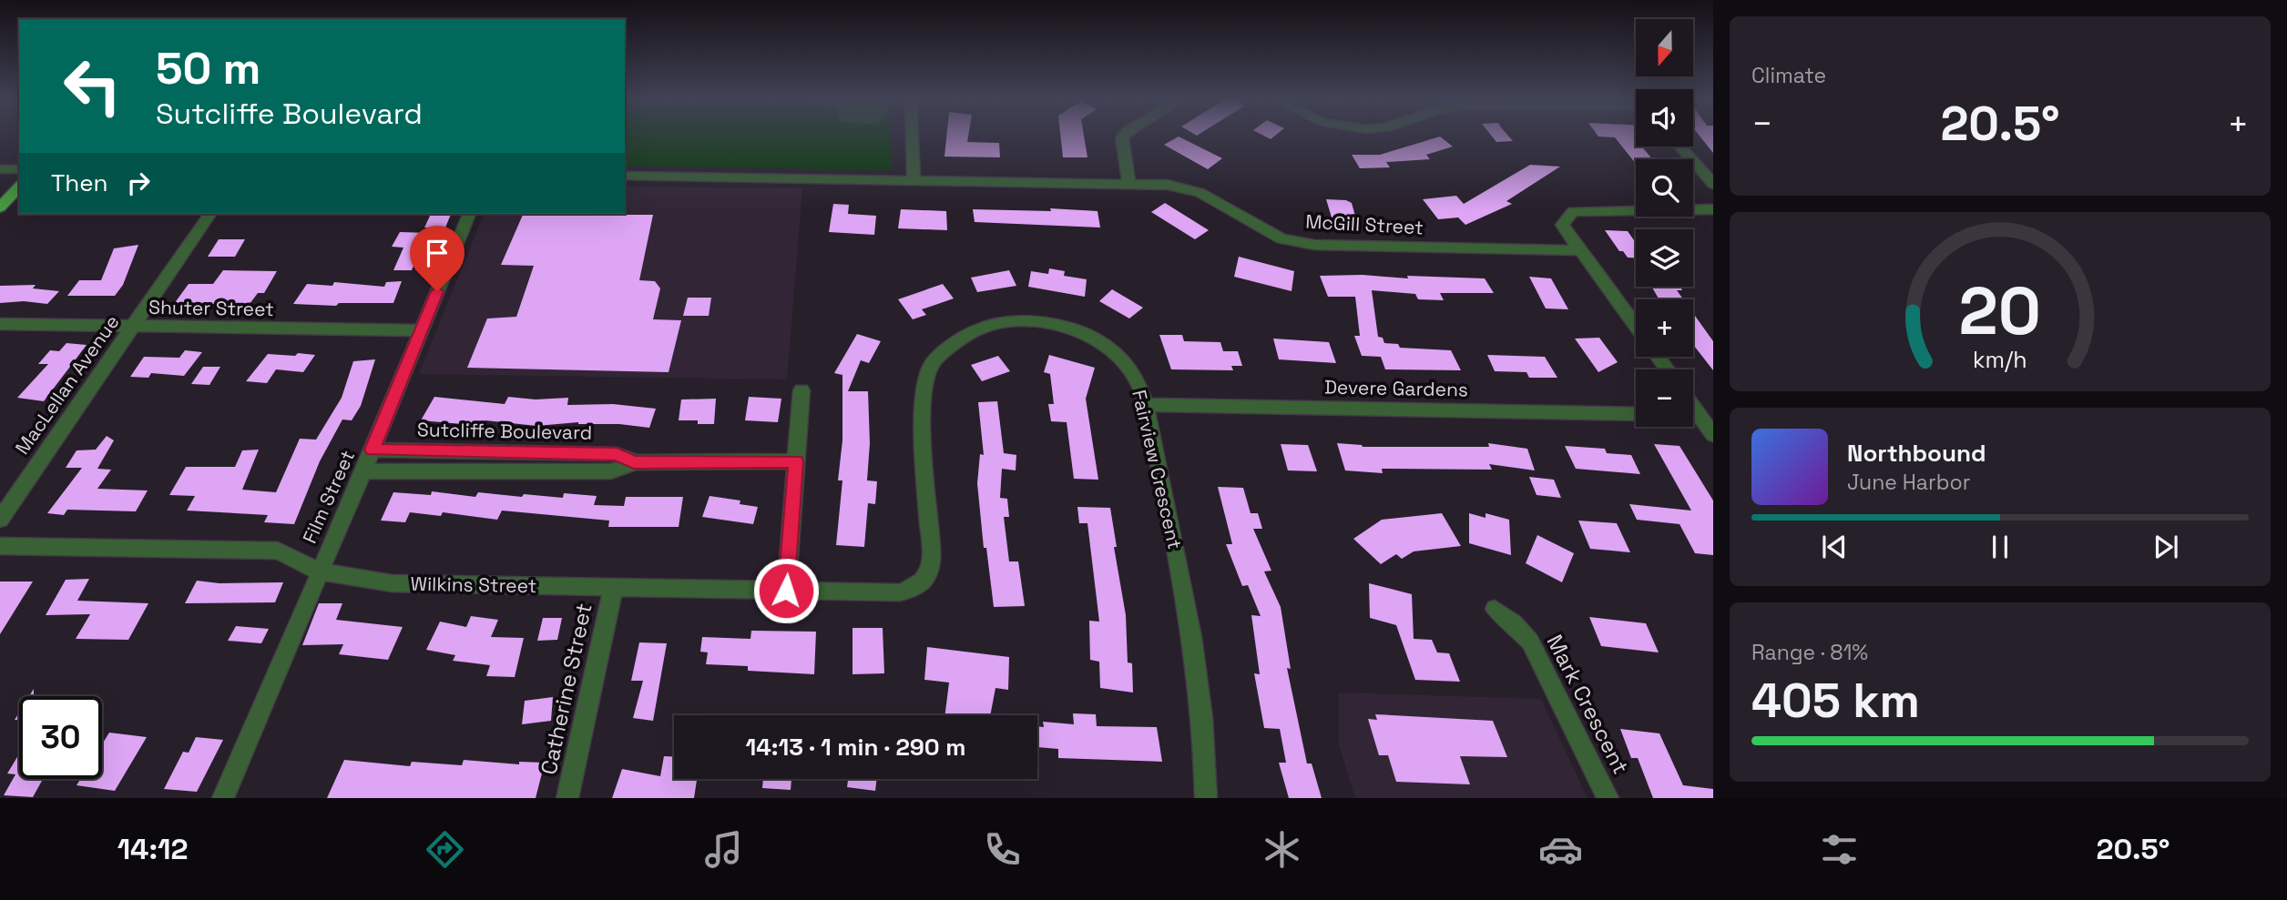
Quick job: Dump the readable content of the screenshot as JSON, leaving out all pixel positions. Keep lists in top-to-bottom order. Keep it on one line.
{"streets":{"street":["McGill Street","Shuter Street","MacLellan Avenue","Devere Gardens","Sutcliffe Boulevard","Fairview Crescent","Film Street","Wilkins Street","Catherine Street","Mark Crescent"]},"crossings":[["Shuter Street","MacLellan Avenue"],["Shuter Street","Film Street"],["Devere Gardens","Fairview Crescent"],["Sutcliffe Boulevard","Film Street"],["Fairview Crescent","Wilkins Street"],["Film Street","Wilkins Street"],["Wilkins Street","Catherine Street"]],"north":"bottom","page":{"tile":["Climate",["Range · 81%","405 km"]],"map_buttons":["+","−"],"turn":["50 m","Sutcliffe Boulevard"],"heat":["−","20.5°","+"],"then":"Then","song":["Northbound","June Harbor"],"limit":"30","trip":"14:13 · 1 min · 290 m","tabs":["14:12","20.5°"],"gauge":["20","km/h"]}}
